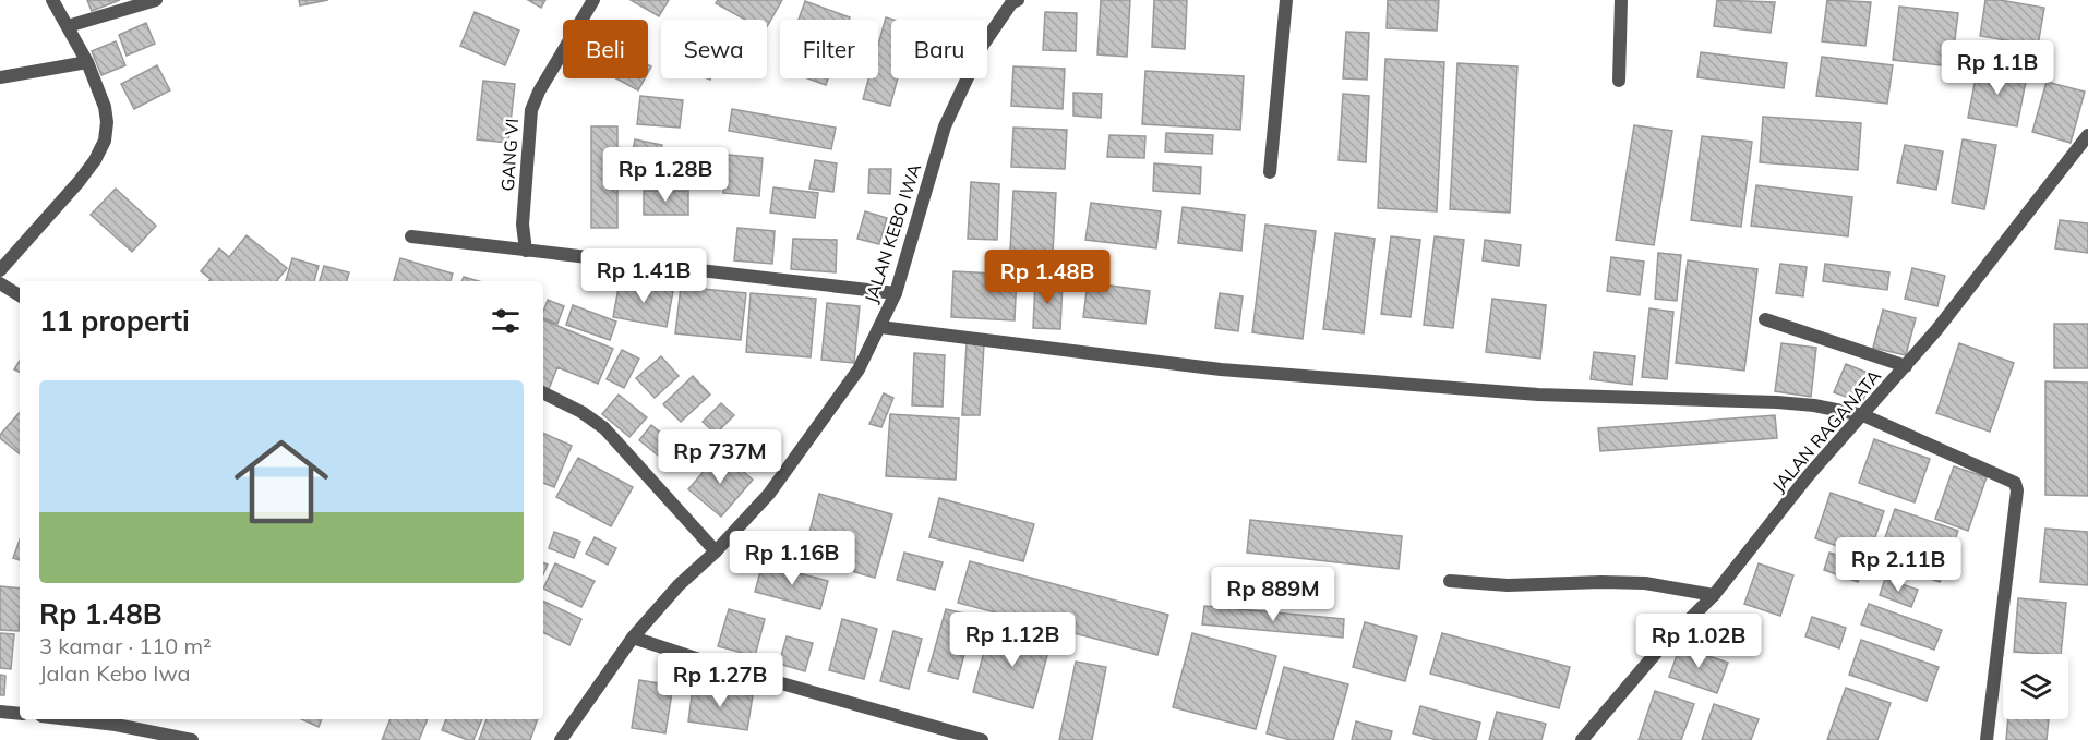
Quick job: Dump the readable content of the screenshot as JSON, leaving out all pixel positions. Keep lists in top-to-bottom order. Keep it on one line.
{"streets":{"street":["GANG VI","JALAN KEBO IWA","JALAN RAGANATA"]},"page":{"chip":["Beli","Sewa","Filter","Baru"],"price":["Rp 1.1B","Rp 1.28B","Rp 1.41B","Rp 1.48B","Rp 737M","Rp 1.16B","Rp 2.11B","Rp 889M","Rp 1.12B","Rp 1.02B","Rp 1.27B"],"heading":"11 properti","list":[{"name":"Rp 1.48B","note":"3 kamar · 110 m² · Jalan Kebo Iwa"}]}}
